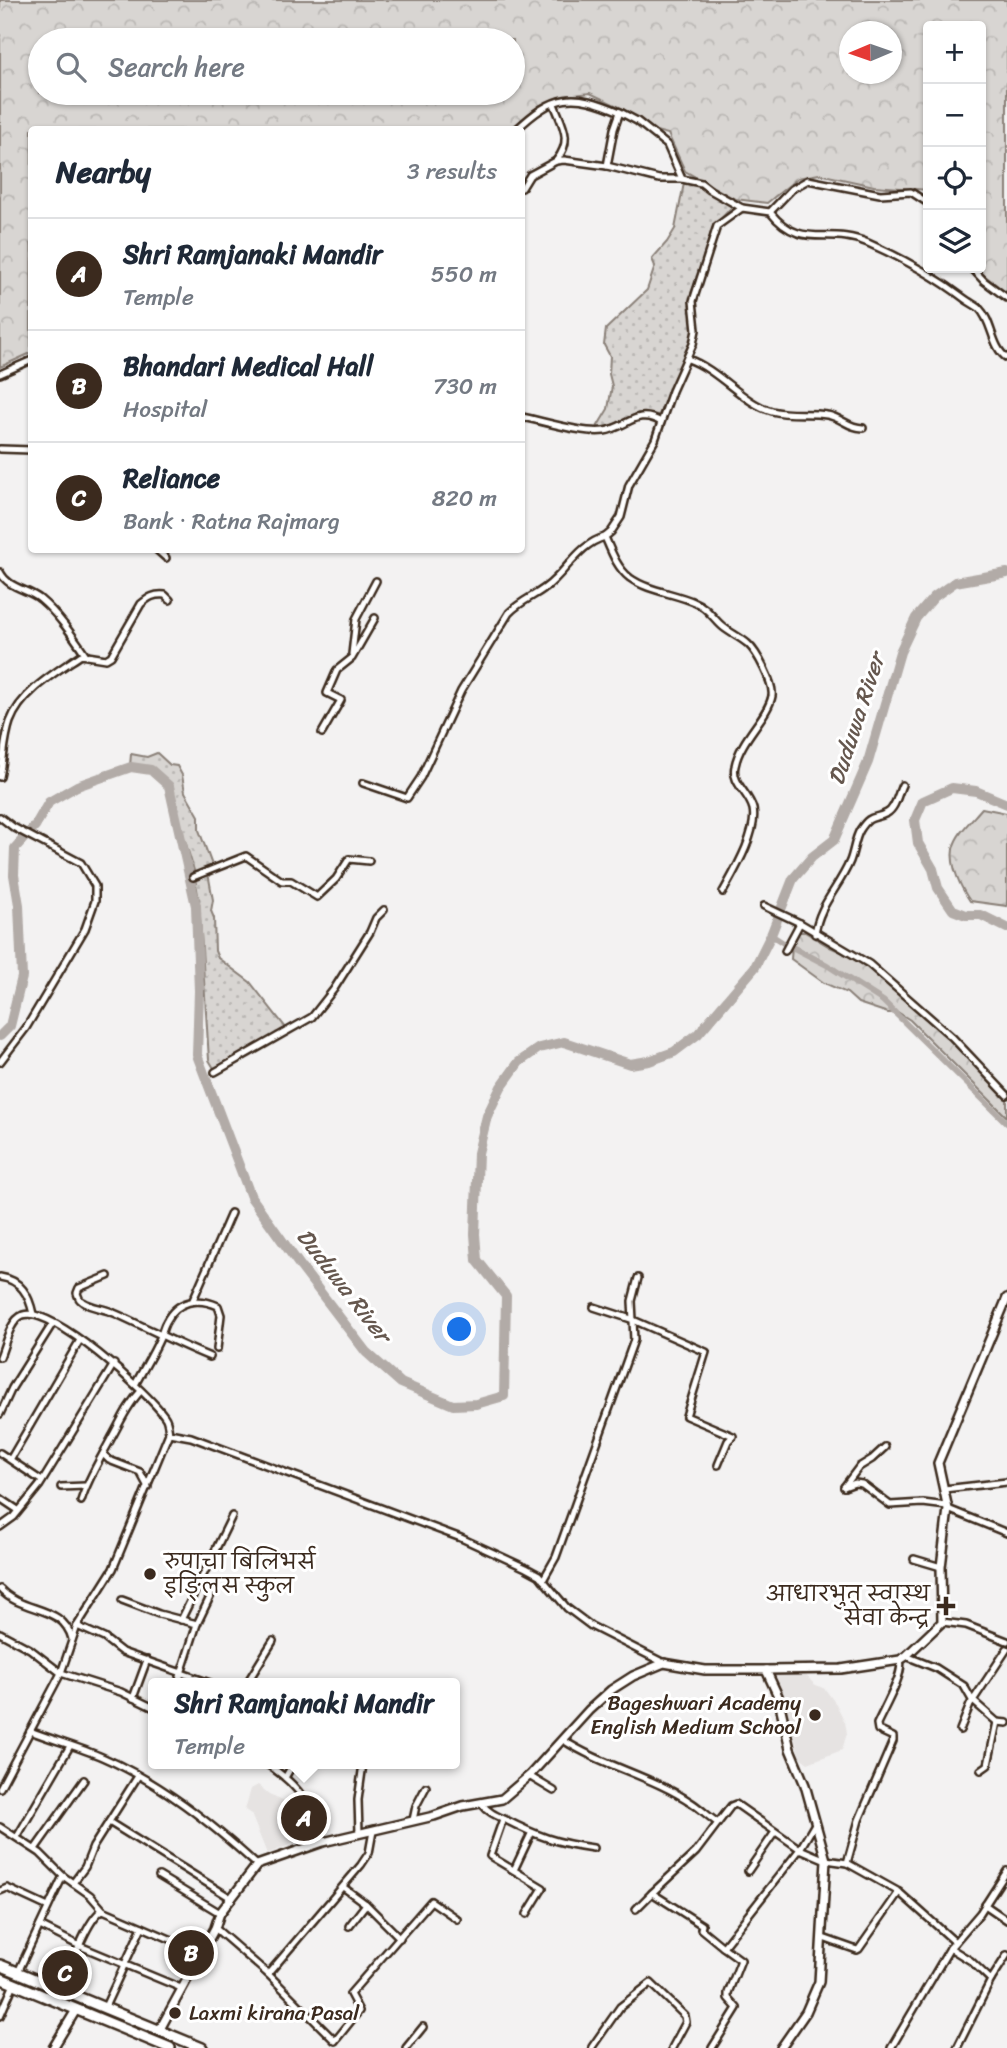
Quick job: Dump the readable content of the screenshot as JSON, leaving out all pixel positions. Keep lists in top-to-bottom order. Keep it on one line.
{"water":["Duduwa River"],"places":{"other":["रुपाचा बिलिभर्स इङ्लिस स्कुल","Bageshwari Academy English Medium School","Laxmi kirana Pasal"],"health":["आधारभुत स्वास्थ सेवा केन्द्र"]},"north":"left","page":{"map_buttons":["+","−"],"search":"Search here","heading":["Nearby","3 results"],"list":[{"mark":"A","name":"Shri Ramjanaki Mandir","note":"Temple","value":"550 m"},{"mark":"B","name":"Bhandari Medical Hall","note":"Hospital","value":"730 m"},{"mark":"C","name":"Reliance","note":"Bank · Ratna Rajmarg","value":"820 m"}],"popup":["Shri Ramjanaki Mandir","Temple"],"pins":["A","B","C"]}}
